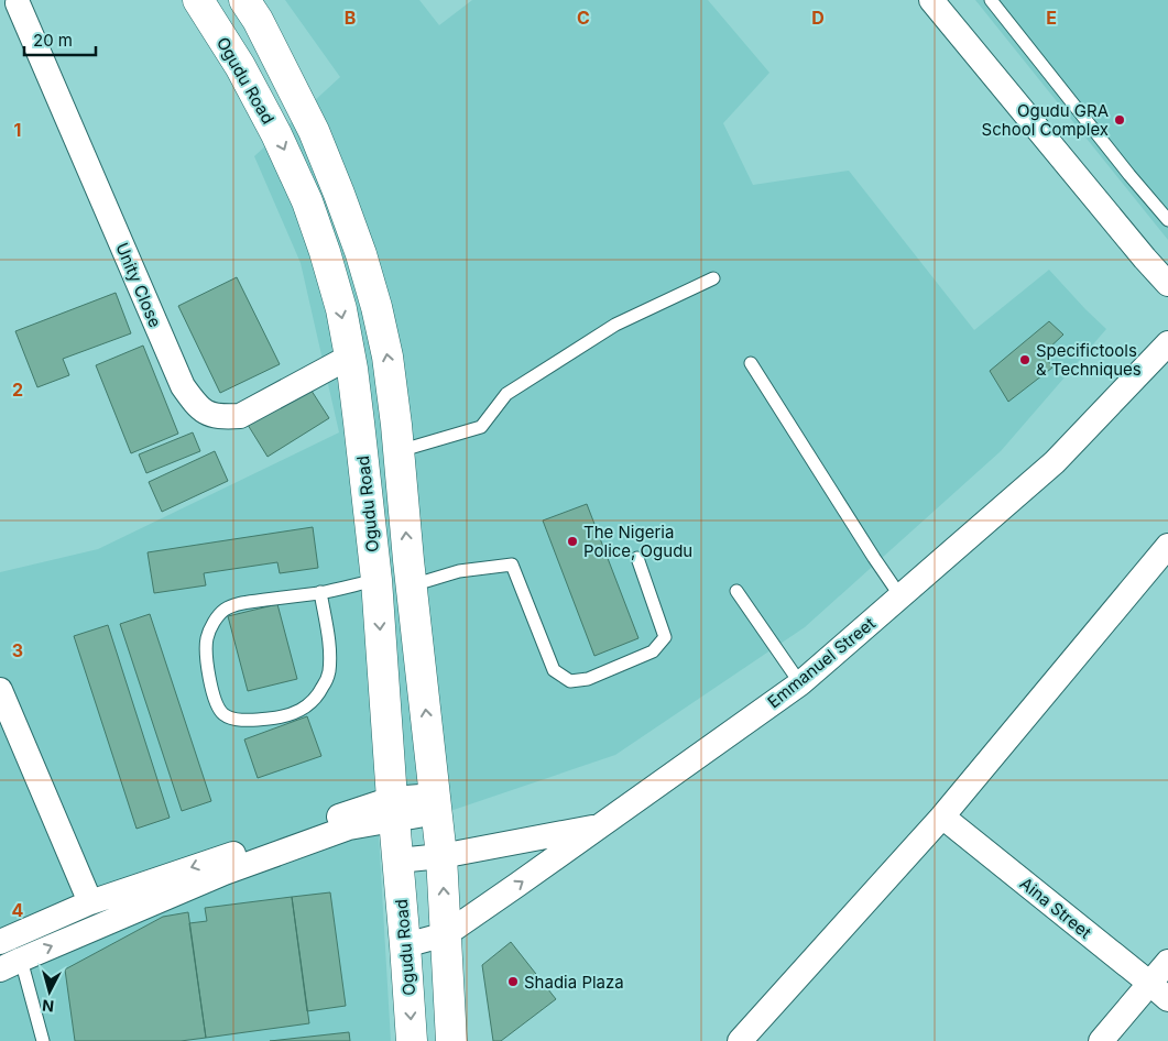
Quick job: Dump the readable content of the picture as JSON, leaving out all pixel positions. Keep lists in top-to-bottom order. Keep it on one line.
{"streets":{"main road":["Ogudu Road"],"street":["Unity Close","Emmanuel Street","Aina Street"]},"crossings":[["Ogudu Road","Unity Close"],["Ogudu Road","Emmanuel Street"]],"places":["Ogudu GRA School Complex","Specifictools & Techniques","The Nigeria Police, Ogudu","Shadia Plaza"],"scale_bar":"20 m","north":"bottom","grid":{"columns":["B","C","D","E"],"rows":["1","2","3","4"]}}
